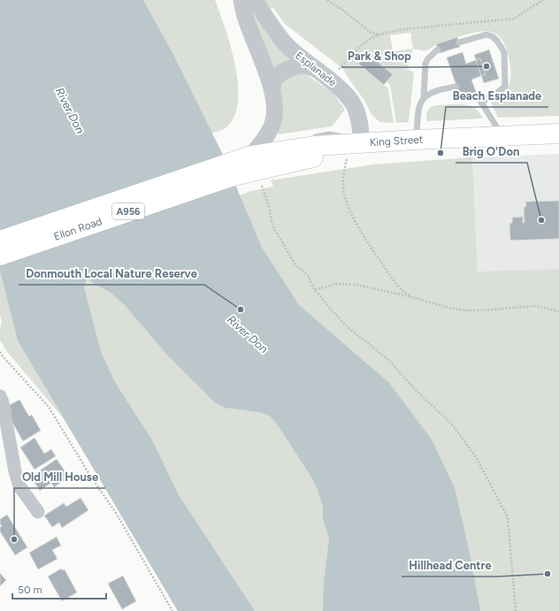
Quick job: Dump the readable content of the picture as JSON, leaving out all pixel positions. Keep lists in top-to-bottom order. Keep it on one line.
{"streets":{"main road":["King Street","A956","Ellon Road"],"street":["Esplanade"]},"crossings":[["Esplanade","King Street"],["King Street","Ellon Road"]],"water":["River Don"],"places":["Park & Shop","Beach Esplanade","Brig O'Don","Donmouth Local Nature Reserve","Old Mill House","Hillhead Centre"],"scale_bar":"50 m"}
